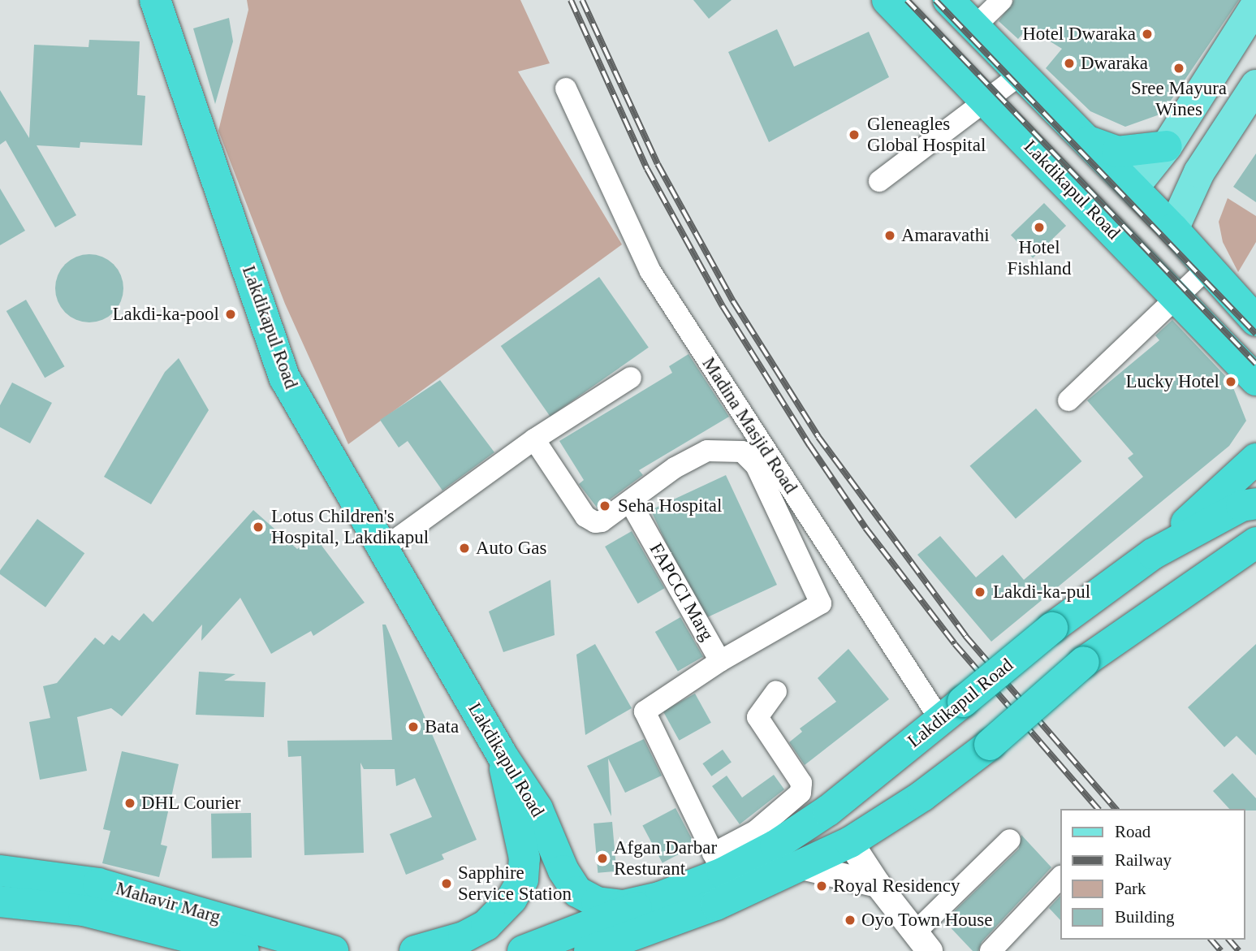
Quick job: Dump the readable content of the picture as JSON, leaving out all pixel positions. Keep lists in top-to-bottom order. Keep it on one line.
{"streets":{"highway":["Lakdikapul Road","Mahavir Marg"],"street":["Madina Masjid Road","FAPCCI Marg"]},"crossings":[["Lakdikapul Road","Madina Masjid Road"]],"places":["Hotel Dwaraka","Dwaraka","Sree Mayura Wines","Gleneagles Global Hospital","Hotel Fishland","Amaravathi","Lakdi-ka-pool","Lucky Hotel","Seha Hospital","Lotus Children's Hospital, Lakdikapul","Auto Gas","Lakdi-ka-pul","Bata","DHL Courier","Afgan Darbar Resturant","Sapphire Service Station","Royal Residency","Oyo Town House"],"legend":["Road","Railway","Park","Building"]}
